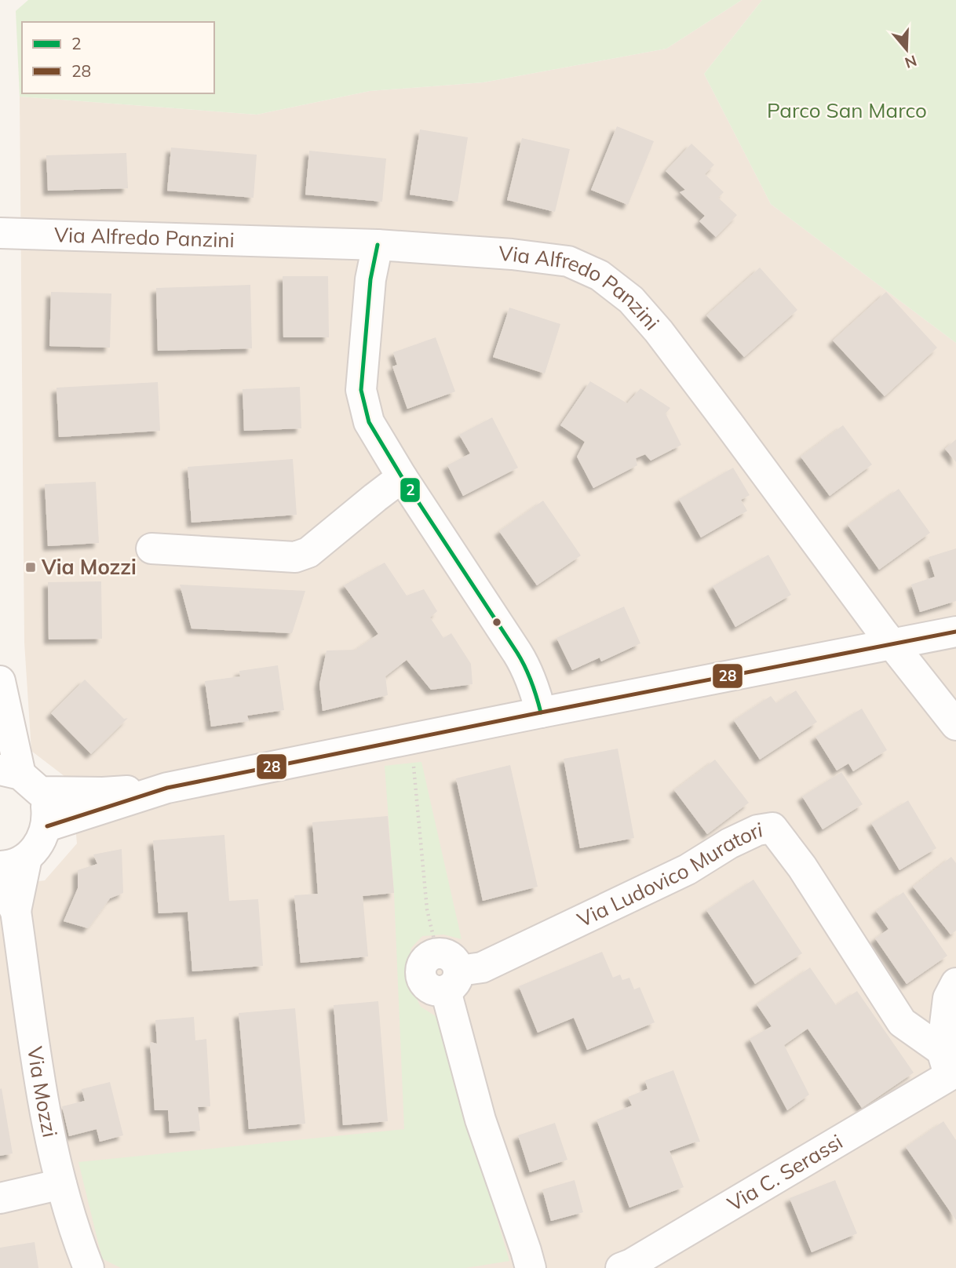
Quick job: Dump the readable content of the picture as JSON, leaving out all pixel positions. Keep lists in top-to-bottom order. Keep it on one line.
{"streets":{"street":["Via Alfredo Panzini","Via Ludovico Muratori","Via Mozzi","Via C. Serassi"]},"crossings":[["Via Ludovico Muratori","Via C. Serassi"]],"parks":["Parco San Marco"],"places":{"transit":["Via Mozzi"]},"lines":["transit line 2","transit line 28"],"legend":["2","28"],"north":"bottom"}
